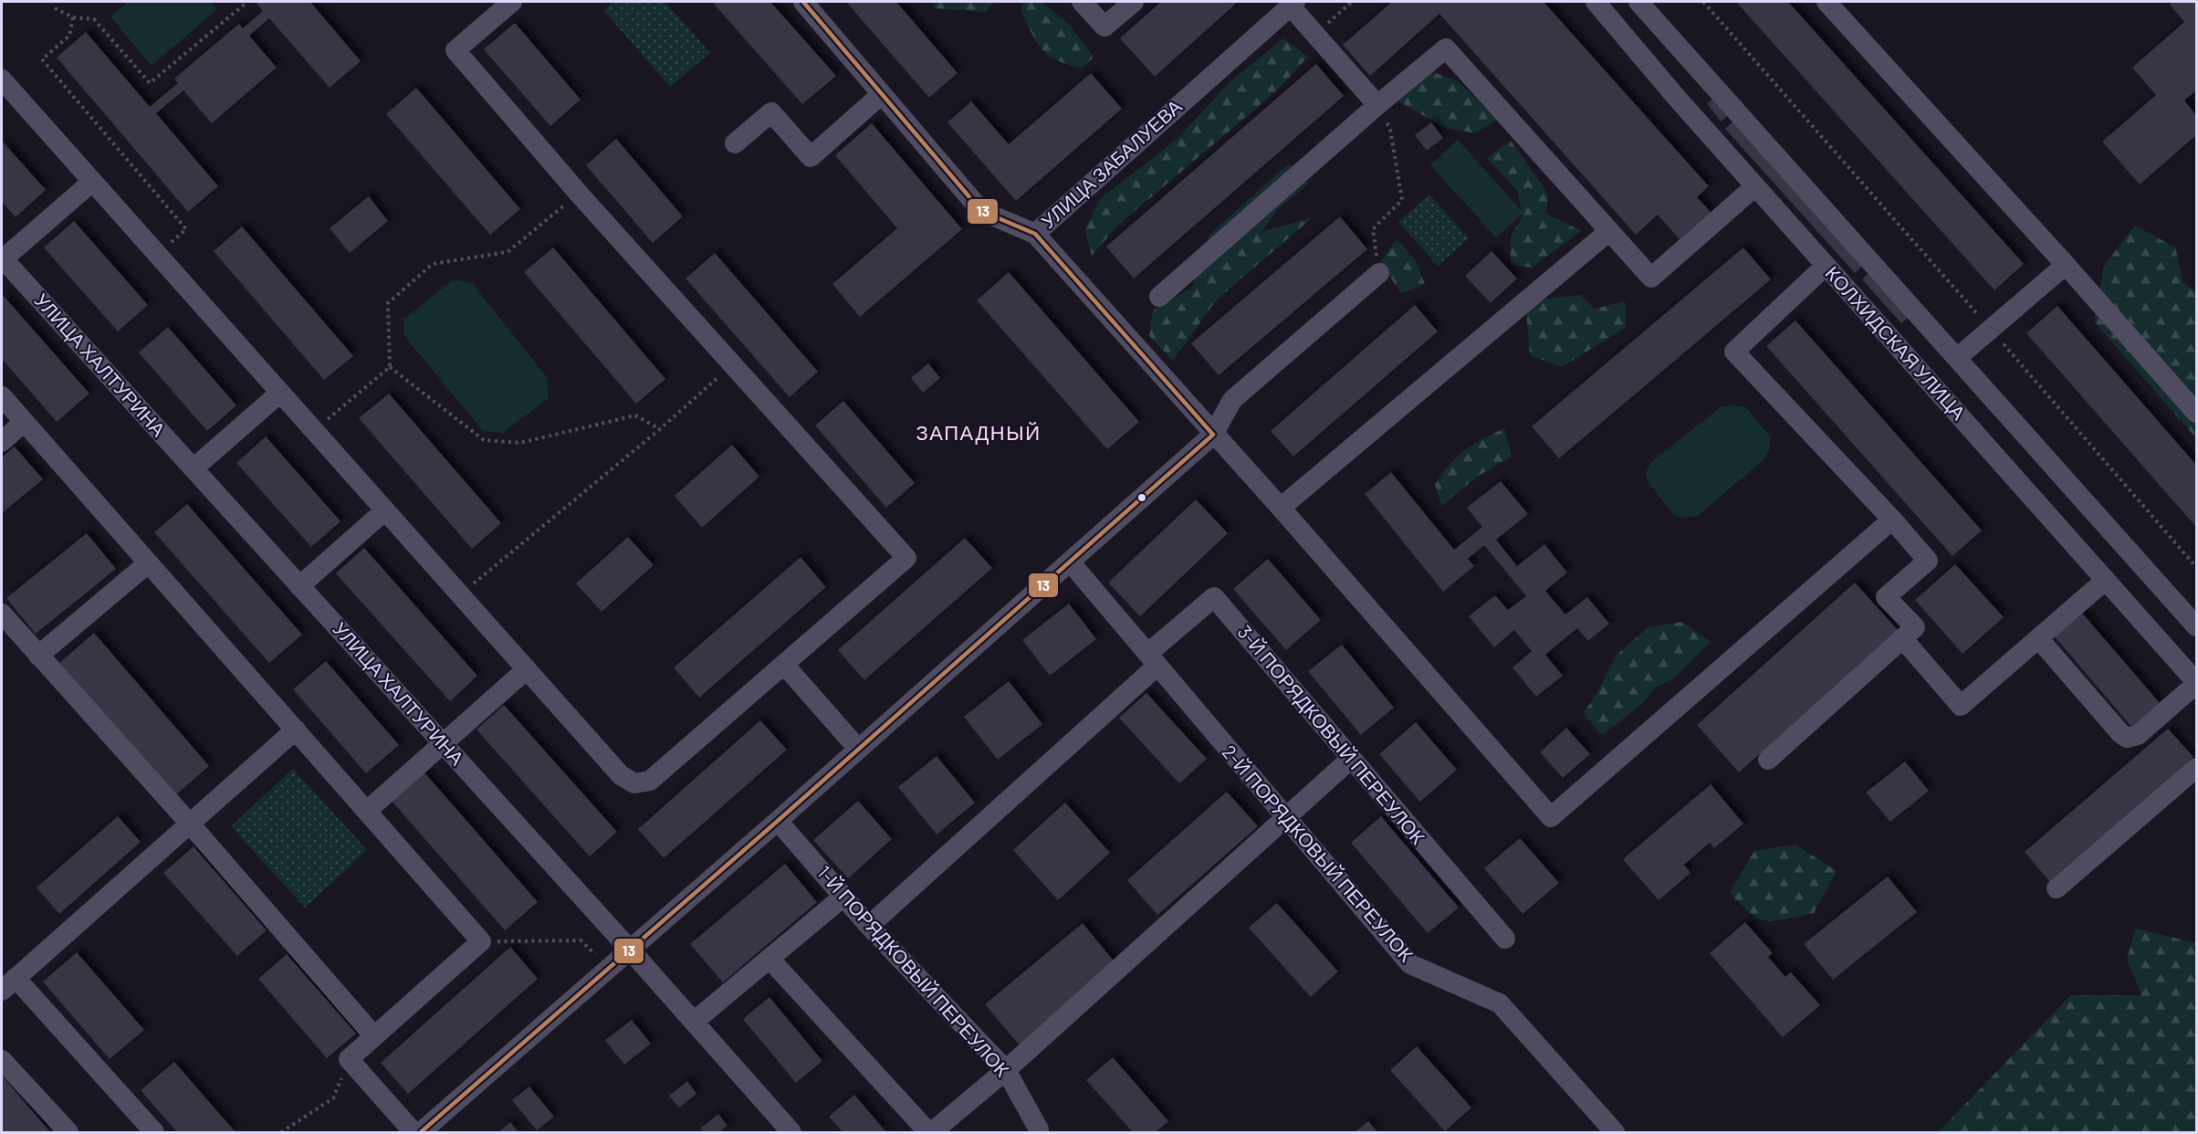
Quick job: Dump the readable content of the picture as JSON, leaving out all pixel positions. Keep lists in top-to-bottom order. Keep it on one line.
{"streets":{"street":["УЛИЦА ЗАБАЛУЕВА","КОЛХИДСКАЯ УЛИЦА","УЛИЦА ХАЛТУРИНА","3-Й ПОРЯДКОВЫЙ ПЕРЕУЛОК","2-Й ПОРЯДКОВЫЙ ПЕРЕУЛОК","1-Й ПОРЯДКОВЫЙ ПЕРЕУЛОК"]},"crossings":[["3-Й ПОРЯДКОВЫЙ ПЕРЕУЛОК","2-Й ПОРЯДКОВЫЙ ПЕРЕУЛОК"]],"districts":["ЗАПАДНЫЙ"],"lines":["transit line 13"]}
